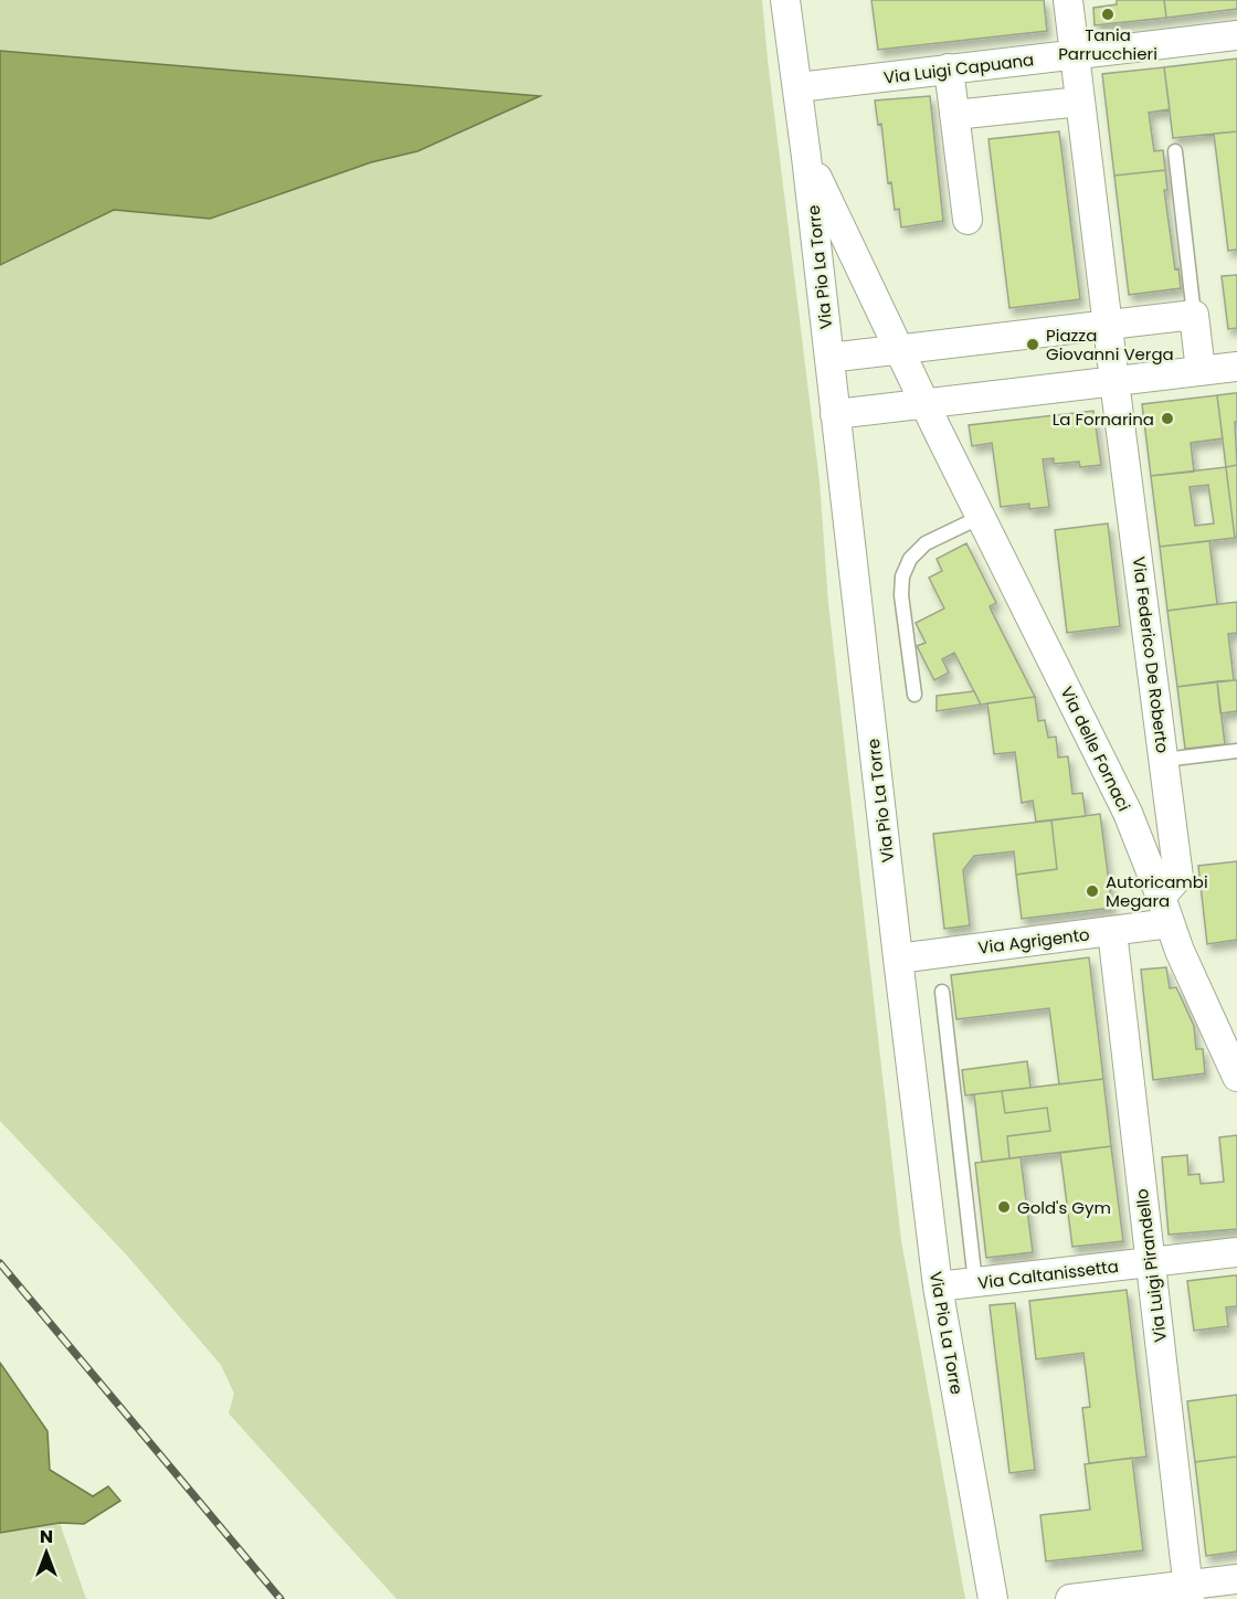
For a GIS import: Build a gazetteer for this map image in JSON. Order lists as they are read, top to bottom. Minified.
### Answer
{"streets":{"street":["Via Luigi Capuana","Via Pio La Torre","Via Federico De Roberto","Via delle Fornaci","Via Agrigento","Via Luigi Pirandello","Via Caltanissetta"]},"crossings":[["Via Luigi Capuana","Via Pio La Torre"],["Via Pio La Torre","Via delle Fornaci"],["Via Pio La Torre","Via Agrigento"],["Via Pio La Torre","Via Caltanissetta"],["Via Federico De Roberto","Via delle Fornaci"],["Via delle Fornaci","Via Agrigento"],["Via Agrigento","Via Luigi Pirandello"],["Via Luigi Pirandello","Via Caltanissetta"]],"places":["Tania Parrucchieri","Piazza Giovanni Verga","La Fornarina","Autoricambi Megara","Gold's Gym"],"north":"top"}
